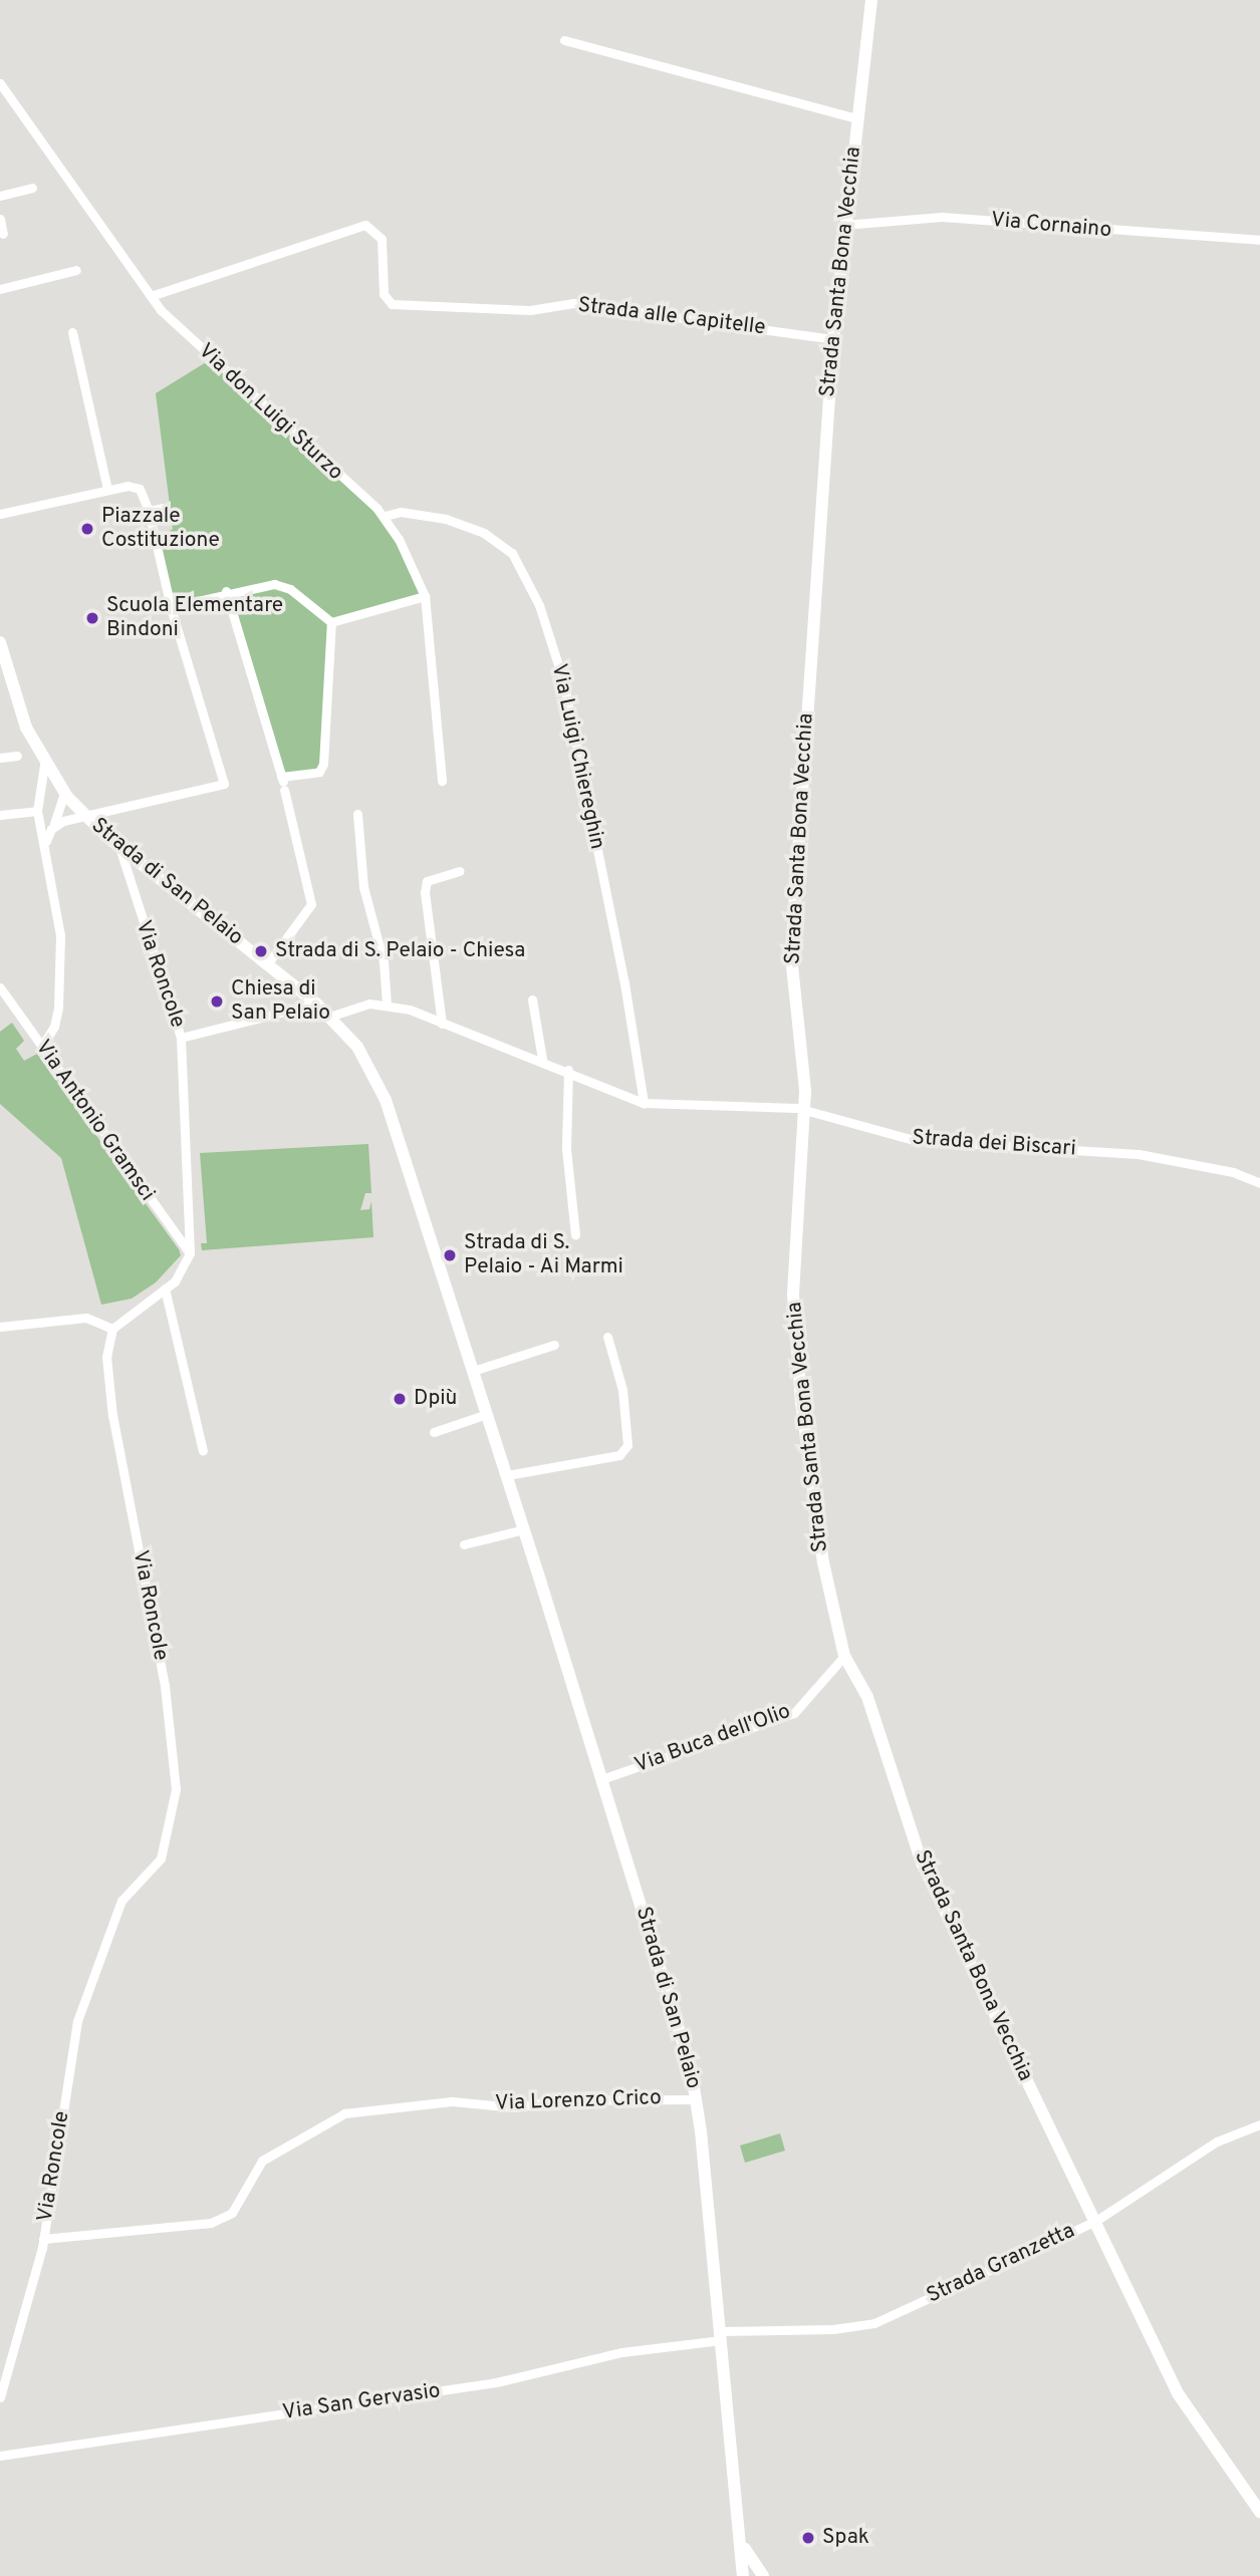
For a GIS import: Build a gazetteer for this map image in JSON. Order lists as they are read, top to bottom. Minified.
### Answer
{"streets":{"street":["Via Cornaino","Strada Santa Bona Vecchia","Strada alle Capitelle","Via don Luigi Sturzo","Via Luigi Chiereghin","Strada di San Pelaio","Via Roncole","Via Antonio Gramsci","Strada dei Biscari","Via Buca dell'Olio","Via Lorenzo Crico","Strada Granzetta","Via San Gervasio"]},"crossings":[["Via Cornaino","Strada Santa Bona Vecchia"],["Strada Santa Bona Vecchia","Strada alle Capitelle"],["Strada Santa Bona Vecchia","Strada dei Biscari"],["Strada Santa Bona Vecchia","Via Buca dell'Olio"],["Strada Santa Bona Vecchia","Strada Granzetta"],["Strada alle Capitelle","Via don Luigi Sturzo"],["Via don Luigi Sturzo","Via Luigi Chiereghin"],["Via Luigi Chiereghin","Strada dei Biscari"],["Strada di San Pelaio","Via Roncole"],["Strada di San Pelaio","Via Buca dell'Olio"],["Strada di San Pelaio","Via Lorenzo Crico"],["Strada di San Pelaio","Strada Granzetta"],["Strada di San Pelaio","Via San Gervasio"],["Via Roncole","Via Antonio Gramsci"],["Via Roncole","Via Lorenzo Crico"],["Strada Granzetta","Via San Gervasio"]],"places":["Piazzale Costituzione","Scuola Elementare Bindoni","Strada di S. Pelaio - Chiesa","Chiesa di San Pelaio","Strada di S. Pelaio - Ai Marmi","Dpiù","Spak"]}
